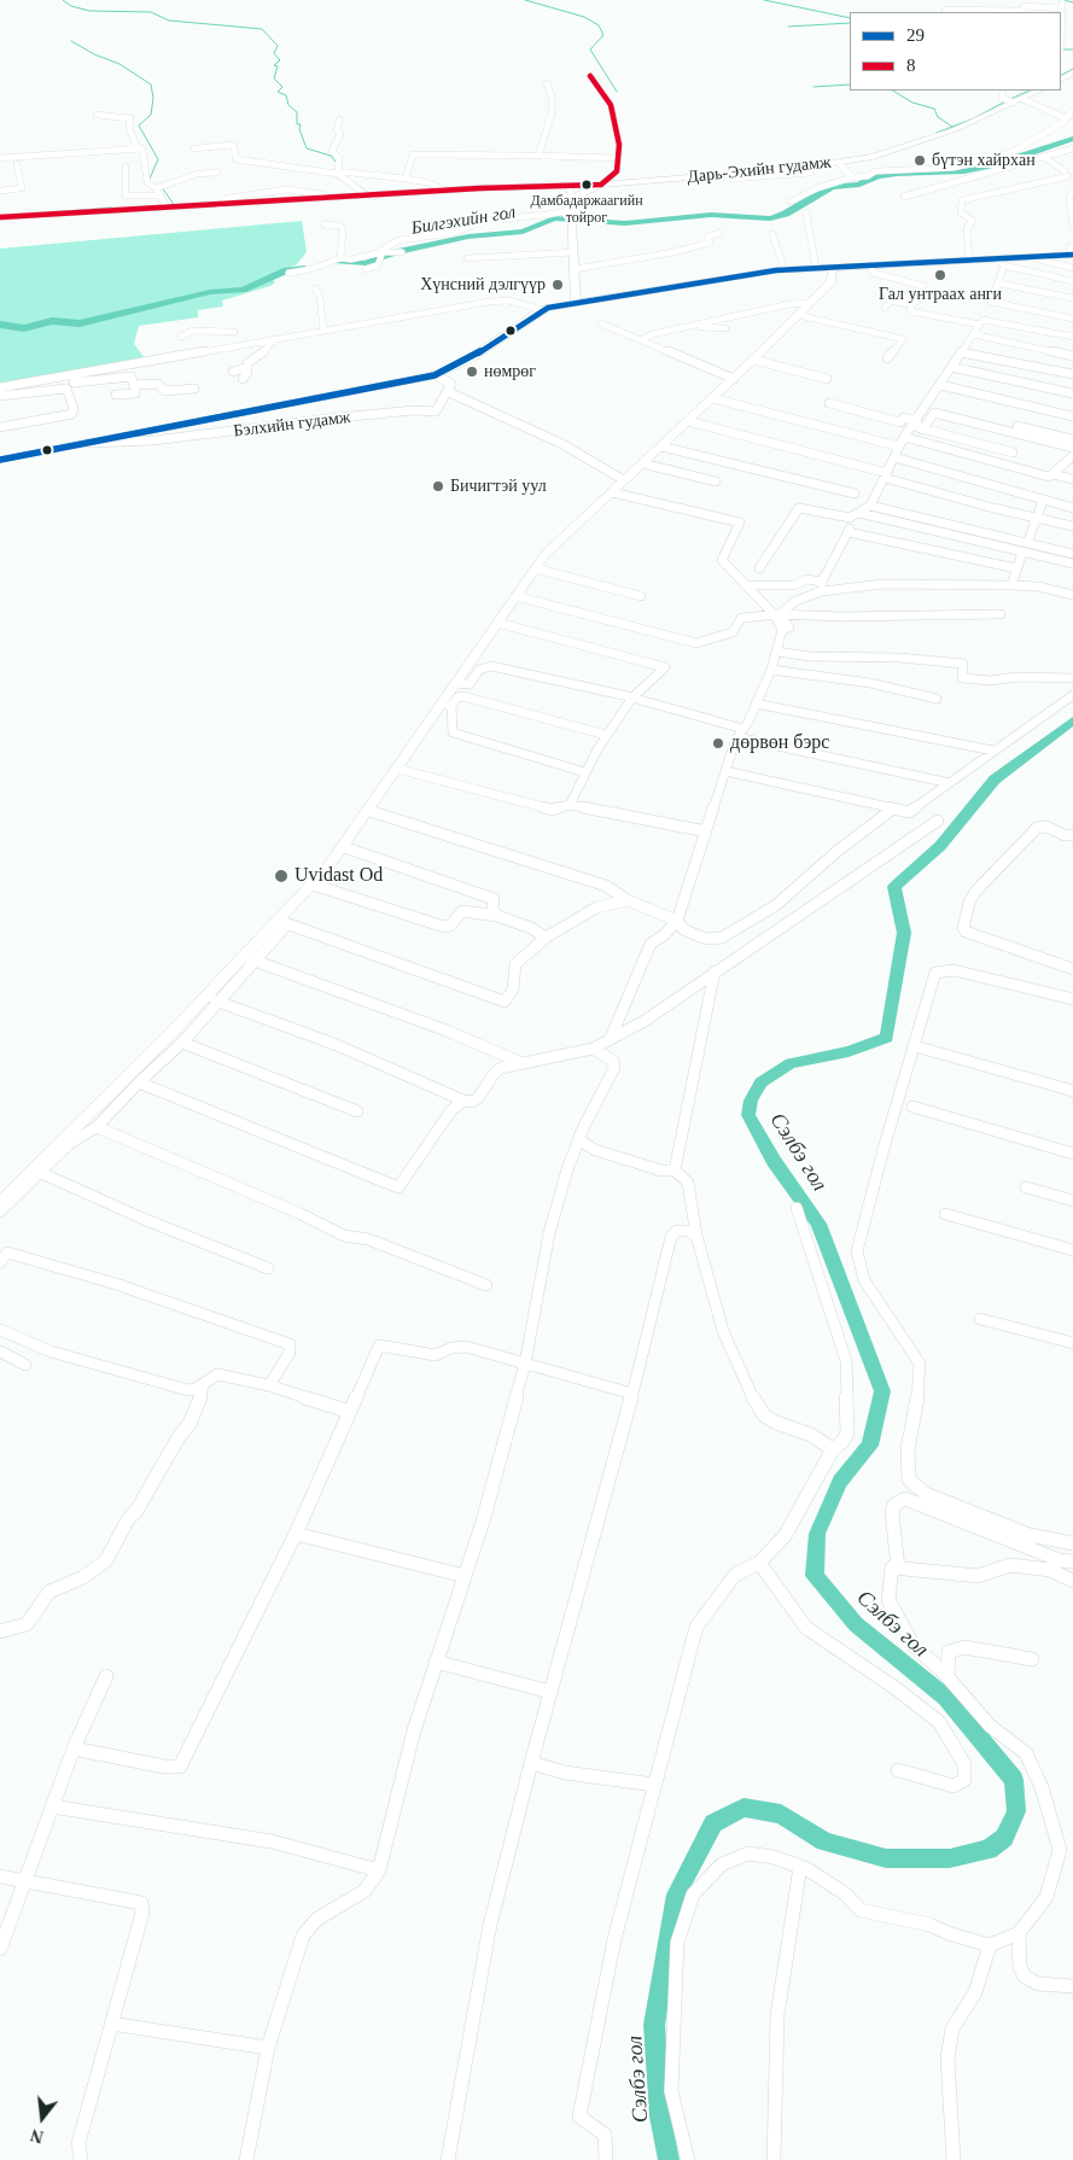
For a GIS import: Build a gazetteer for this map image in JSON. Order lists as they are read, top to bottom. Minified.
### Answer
{"streets":{"main road":["Дарь-Эхийн гудамж"],"street":["Бэлхийн гудамж"]},"water":["Билгэхийн гол","Сэлбэ гол"],"places":["бүтэн хайрхан","Дамбадаржаагийн тойрог","Гал унтраах анги","Хүнсний дэлгүүр","нөмрөг","Бичигтэй уул","дөрвөн бэрс","Uvidast Od"],"lines":["transit line 8","transit line 29"],"legend":["29","8"],"north":"bottom"}
